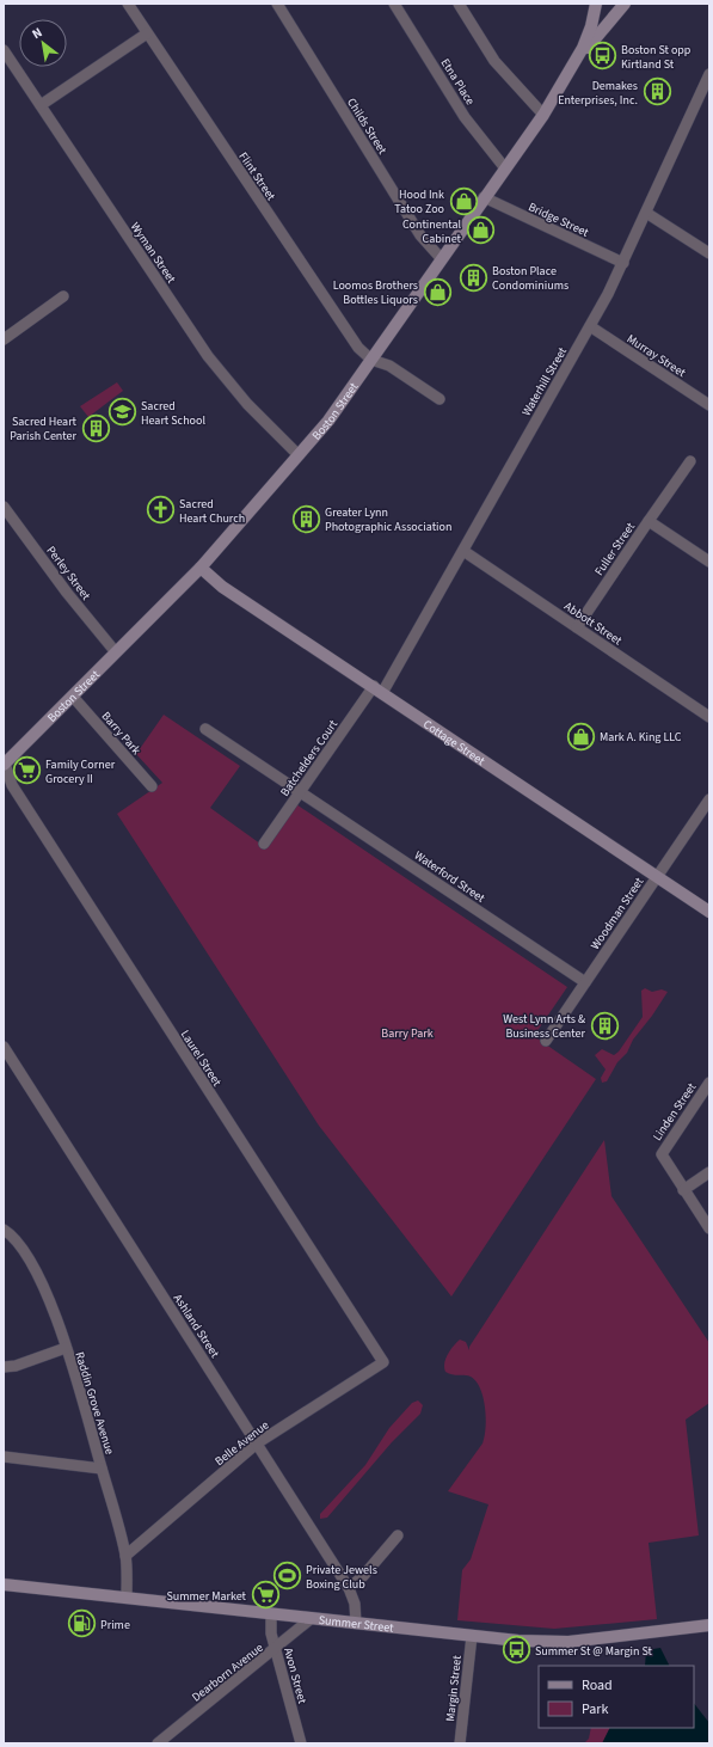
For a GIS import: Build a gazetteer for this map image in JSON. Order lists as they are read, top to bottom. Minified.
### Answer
{"streets":{"main road":["Boston Street","Cottage Street","Summer Street"],"street":["Etna Place","Childs Street","Flint Street","Bridge Street","Wyman Street","Murray Street","Waterhill Street","Fuller Street","Perley Street","Abbott Street","Barry Park","Batchelders Court","Waterford Street","Woodman Street","Laurel Street","Linden Street","Ashland Street","Raddin Grove Avenue","Belle Avenue","Dearborn Avenue","Avon Street","Margin Street"]},"crossings":[["Etna Place","Boston Street"],["Childs Street","Boston Street"],["Flint Street","Boston Street"],["Bridge Street","Waterhill Street"],["Bridge Street","Boston Street"],["Wyman Street","Boston Street"],["Murray Street","Waterhill Street"],["Waterhill Street","Abbott Street"],["Waterhill Street","Cottage Street"],["Waterhill Street","Batchelders Court"],["Boston Street","Perley Street"],["Boston Street","Barry Park"],["Boston Street","Cottage Street"],["Boston Street","Laurel Street"],["Fuller Street","Abbott Street"],["Cottage Street","Batchelders Court"],["Cottage Street","Woodman Street"],["Batchelders Court","Waterford Street"],["Waterford Street","Woodman Street"],["Laurel Street","Belle Avenue"],["Ashland Street","Belle Avenue"],["Ashland Street","Summer Street"],["Raddin Grove Avenue","Belle Avenue"],["Raddin Grove Avenue","Summer Street"],["Summer Street","Dearborn Avenue"],["Summer Street","Avon Street"],["Summer Street","Margin Street"],["Dearborn Avenue","Avon Street"]],"parks":["Barry Park"],"places":{"bus stop":["Boston St opp Kirtland St","Summer St @ Margin St"],"building":["Demakes Enterprises, Inc.","Boston Place Condominiums","Sacred Heart Parish Center","Greater Lynn Photographic Association","West Lynn Arts & Business Center"],"shop":["Hood Ink Tatoo Zoo","Continental Cabinet","Loomos Brothers Bottles Liquors","Mark A. King LLC"],"school or university":["Sacred Heart School"],"church":["Sacred Heart Church"],"supermarket":["Family Corner Grocery II","Summer Market"],"sports":["Private Jewels Boxing Club"],"fuel station":["Prime"]},"legend":["Road","Park"],"north":"top left"}
